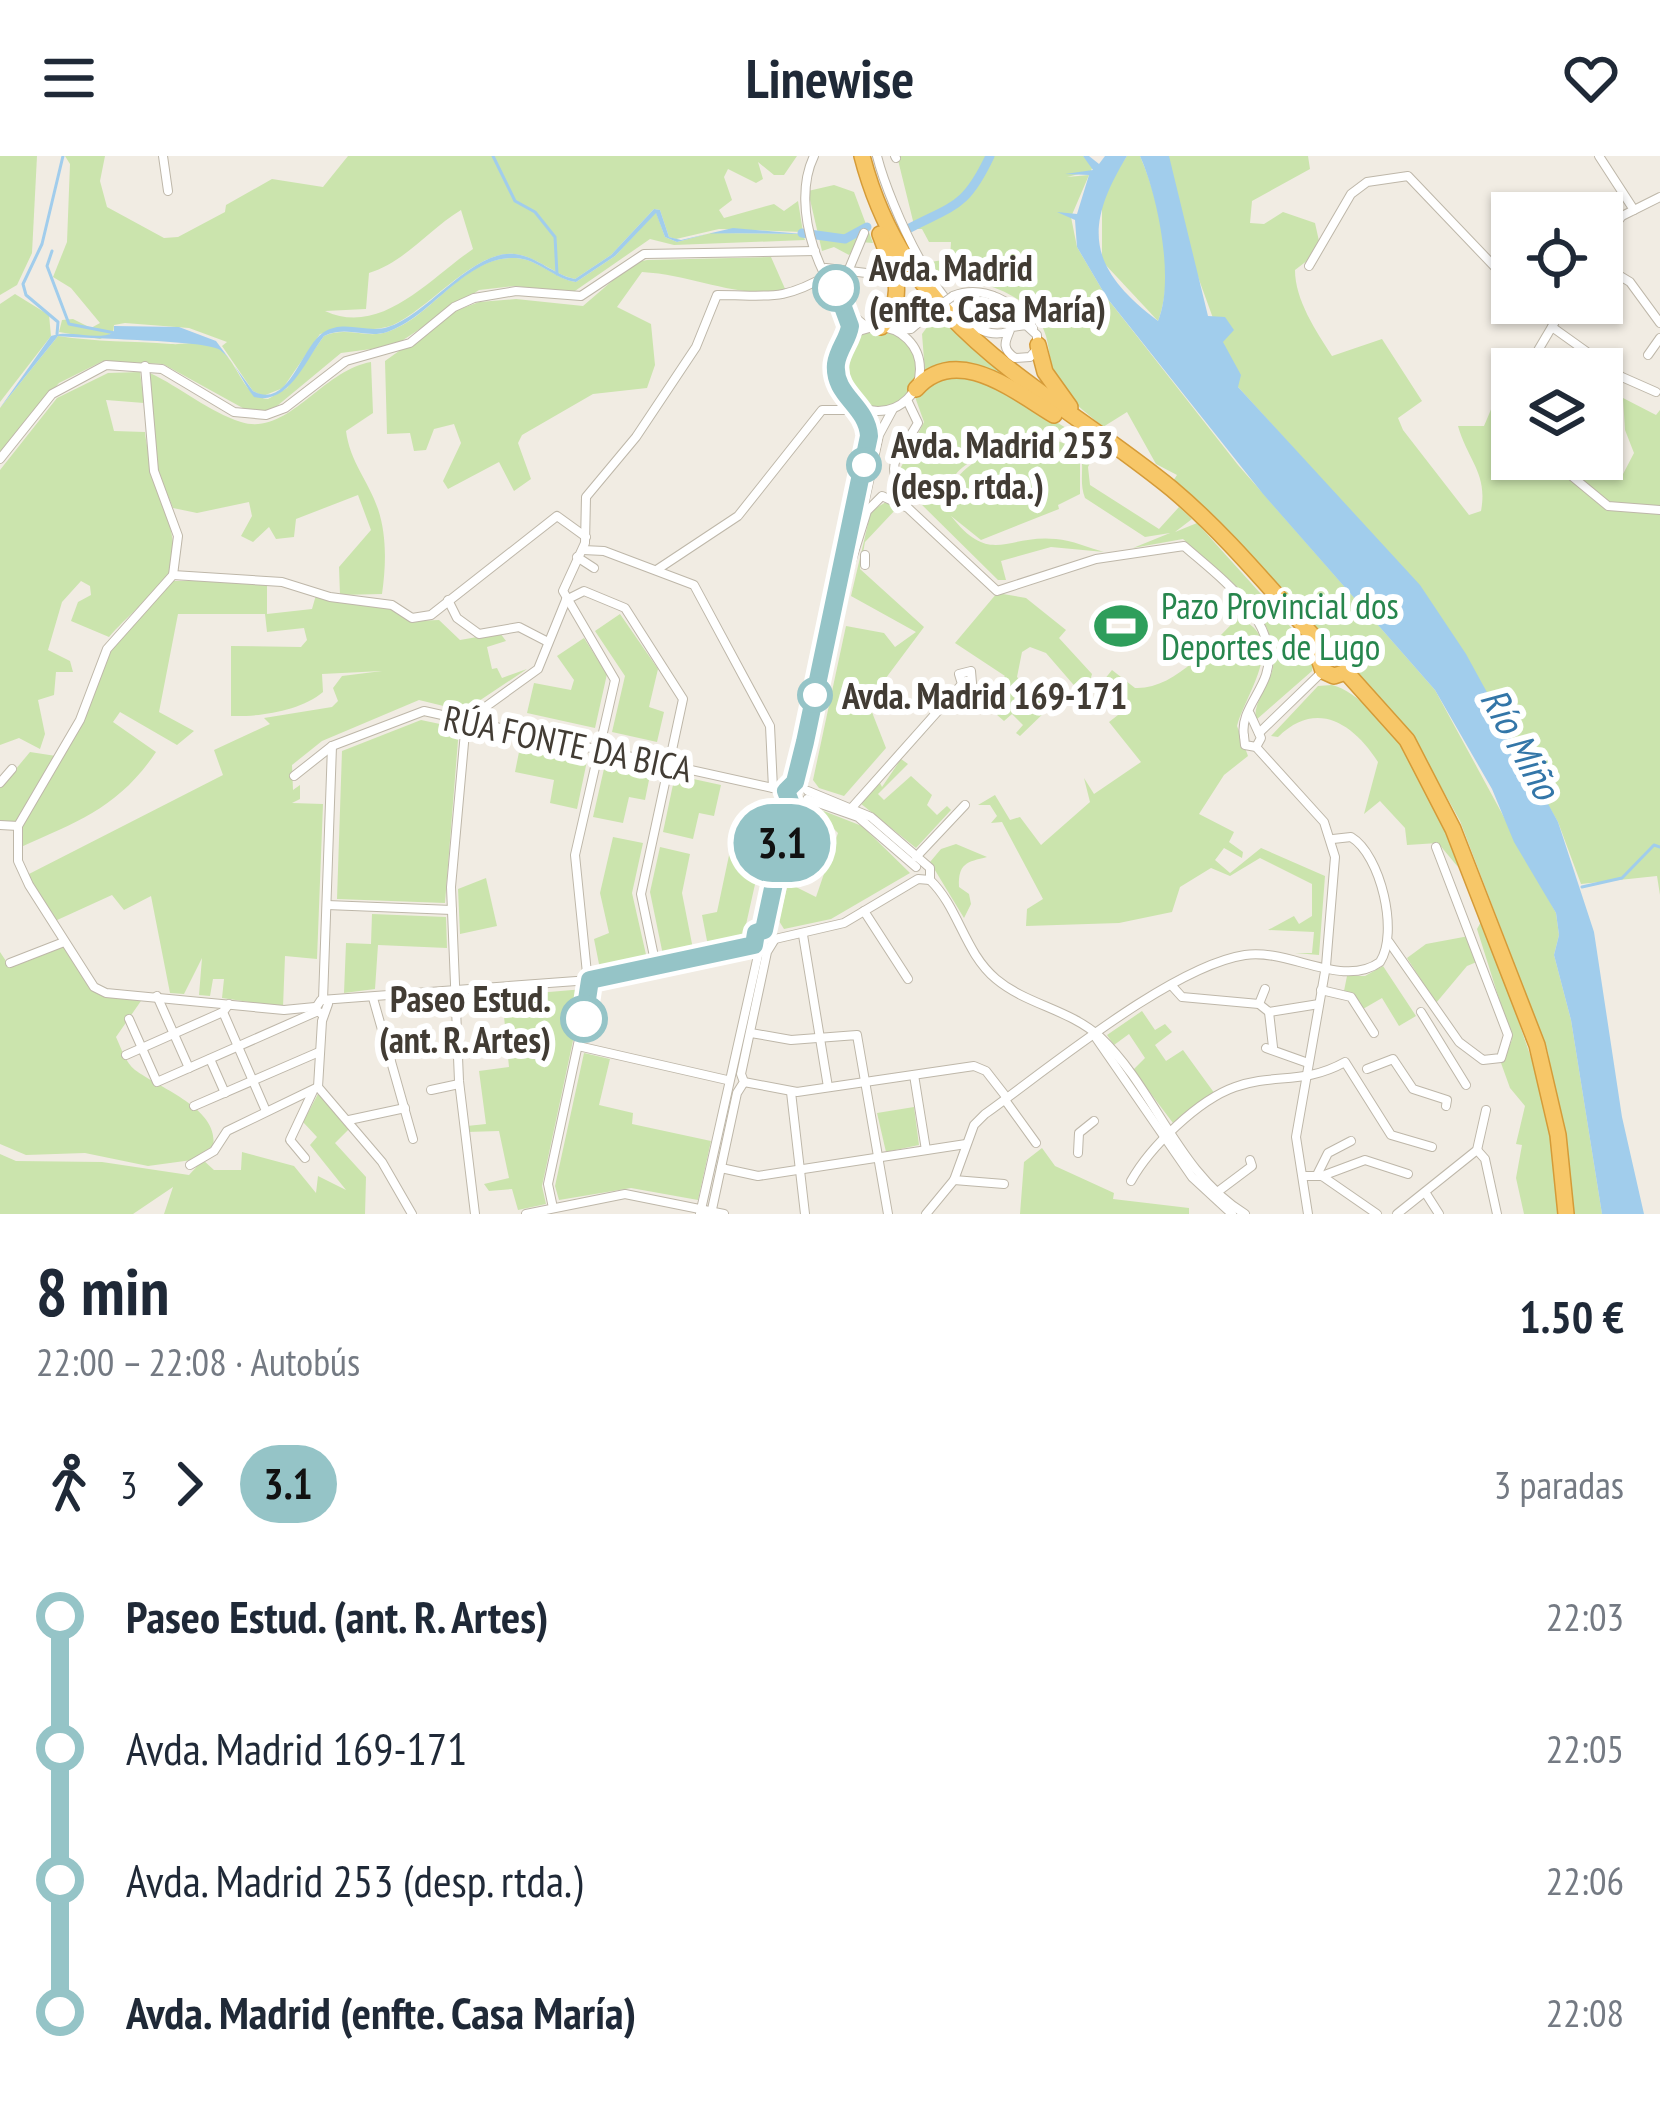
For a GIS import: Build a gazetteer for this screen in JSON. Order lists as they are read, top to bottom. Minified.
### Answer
{"streets":{"street":["RÚA FONTE DA BICA"]},"water":["Río Miño"],"places":{"other":["Avda. Madrid (enfte. Casa María)","Avda. Madrid 253 (desp. rtda.)","Avda. Madrid 169-171","Paseo Estud. (ant. R. Artes)"],"sports":["Pazo Provincial dos Deportes de Lugo"]},"lines":["bus line 3.1"],"page":{"header":"Linewise","on_map":"3.1","heading":["8 min","22:00 – 22:08 · Autobús","1.50 €"],"legs":["3","3.1","3 paradas"],"list":[{"name":"Paseo Estud. (ant. R. Artes)","value":"22:03"},{"name":"Avda. Madrid 169-171","value":"22:05"},{"name":"Avda. Madrid 253 (desp. rtda.)","value":"22:06"},{"name":"Avda. Madrid (enfte. Casa María)","value":"22:08"}]}}
